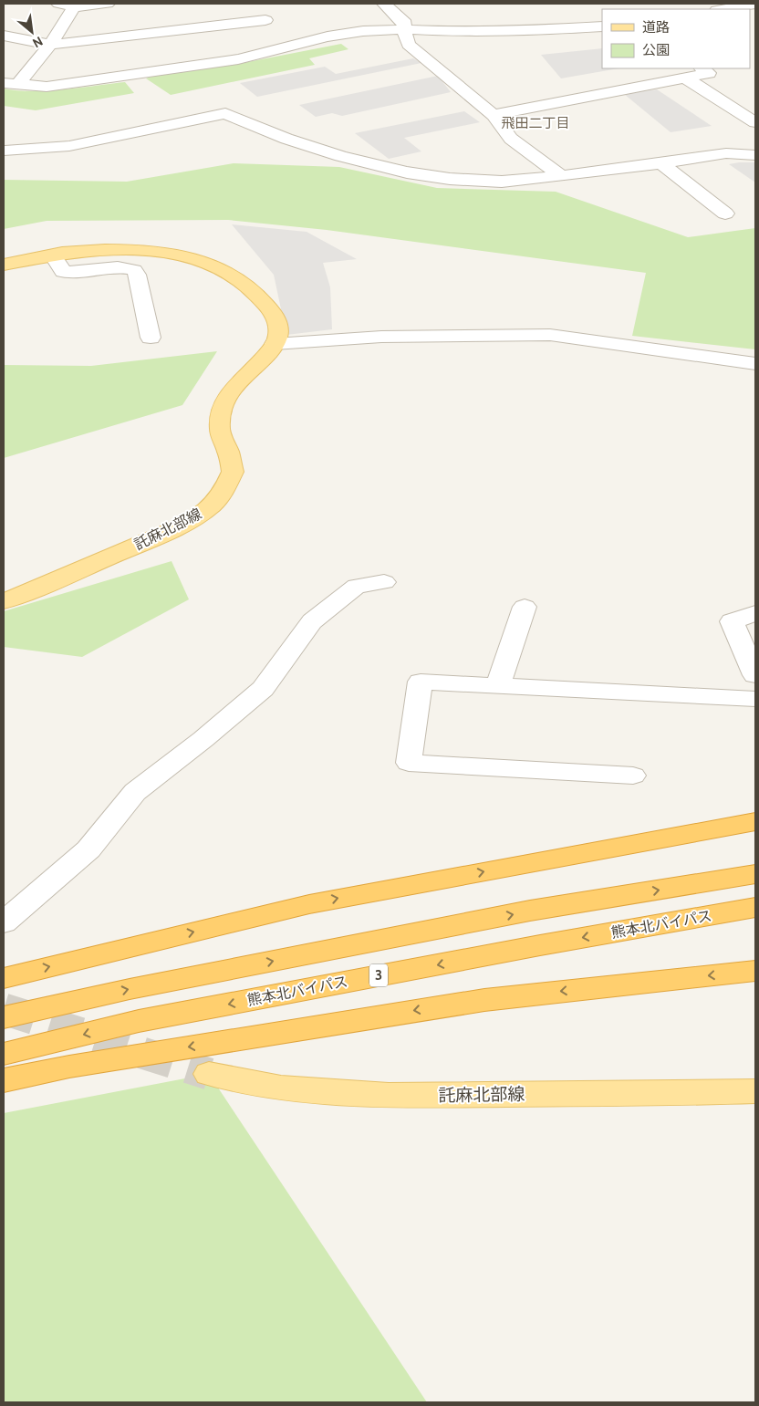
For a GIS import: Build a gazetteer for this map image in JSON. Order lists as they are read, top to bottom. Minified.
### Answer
{"streets":{"highway":["熊本北バイパス","3"],"main road":["託麻北部線"]},"districts":["飛田二丁目"],"legend":["道路","公園"],"north":"bottom right"}
